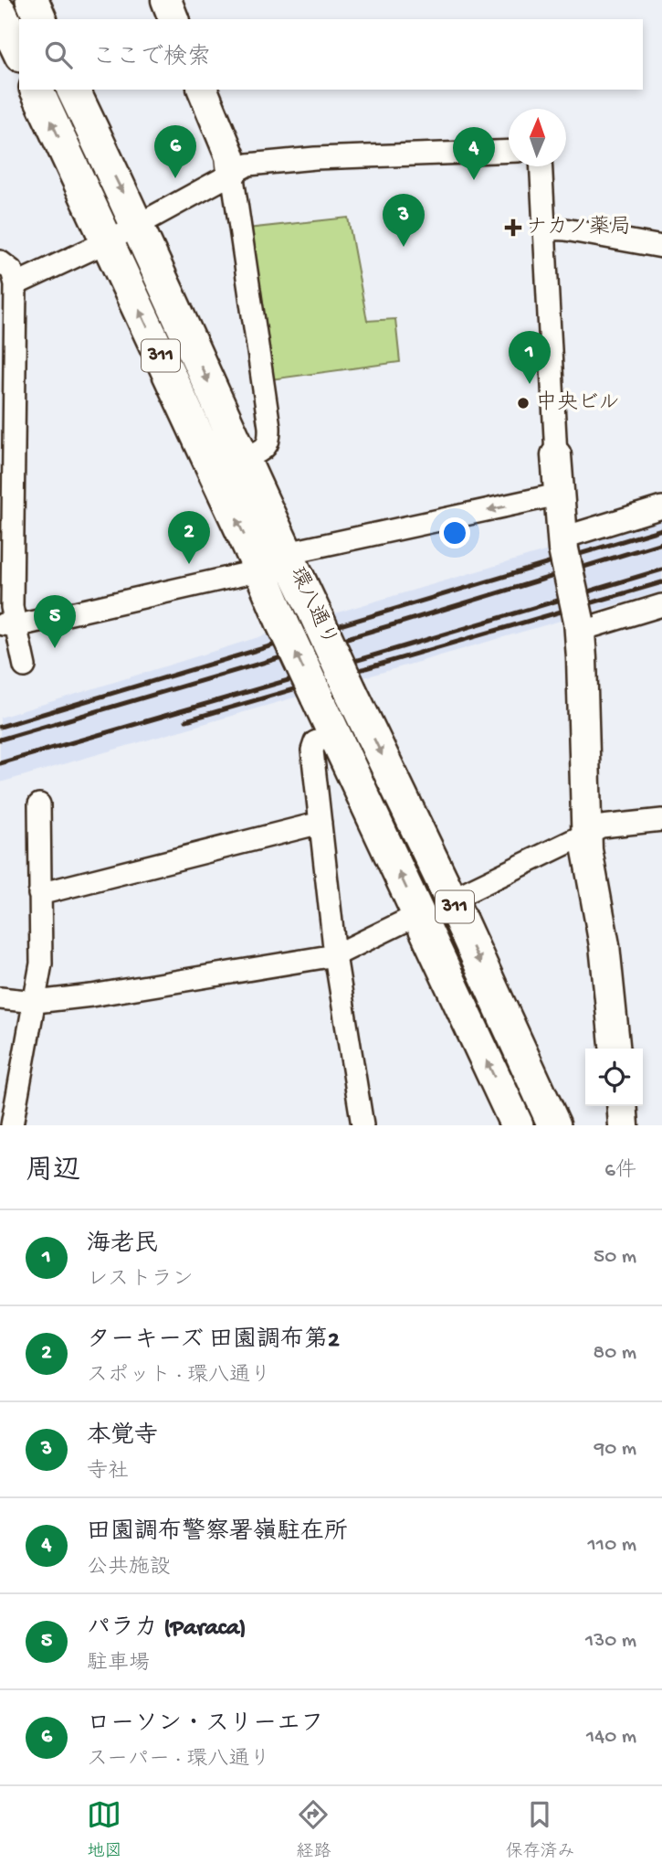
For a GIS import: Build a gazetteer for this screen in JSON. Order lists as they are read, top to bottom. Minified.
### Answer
{"streets":{"main road":["311","環八通り"]},"places":{"health":["ナカノ薬局"],"other":["中央ビル"]},"north":"top","page":{"search":"ここで検索","pins":["6","4","3","1","2","5"],"heading":["周辺","6件"],"list":[{"mark":"1","name":"海老民","note":"レストラン","value":"50 m"},{"mark":"2","name":"ターキーズ 田園調布第2","note":"スポット · 環八通り","value":"80 m"},{"mark":"3","name":"本覚寺","note":"寺社","value":"90 m"},{"mark":"4","name":"田園調布警察署嶺駐在所","note":"公共施設","value":"110 m"},{"mark":"5","name":"パラカ (Paraca)","note":"駐車場","value":"130 m"},{"mark":"6","name":"ローソン・スリーエフ","note":"スーパー · 環八通り","value":"140 m"}],"nav":["地図","経路","保存済み"]}}
